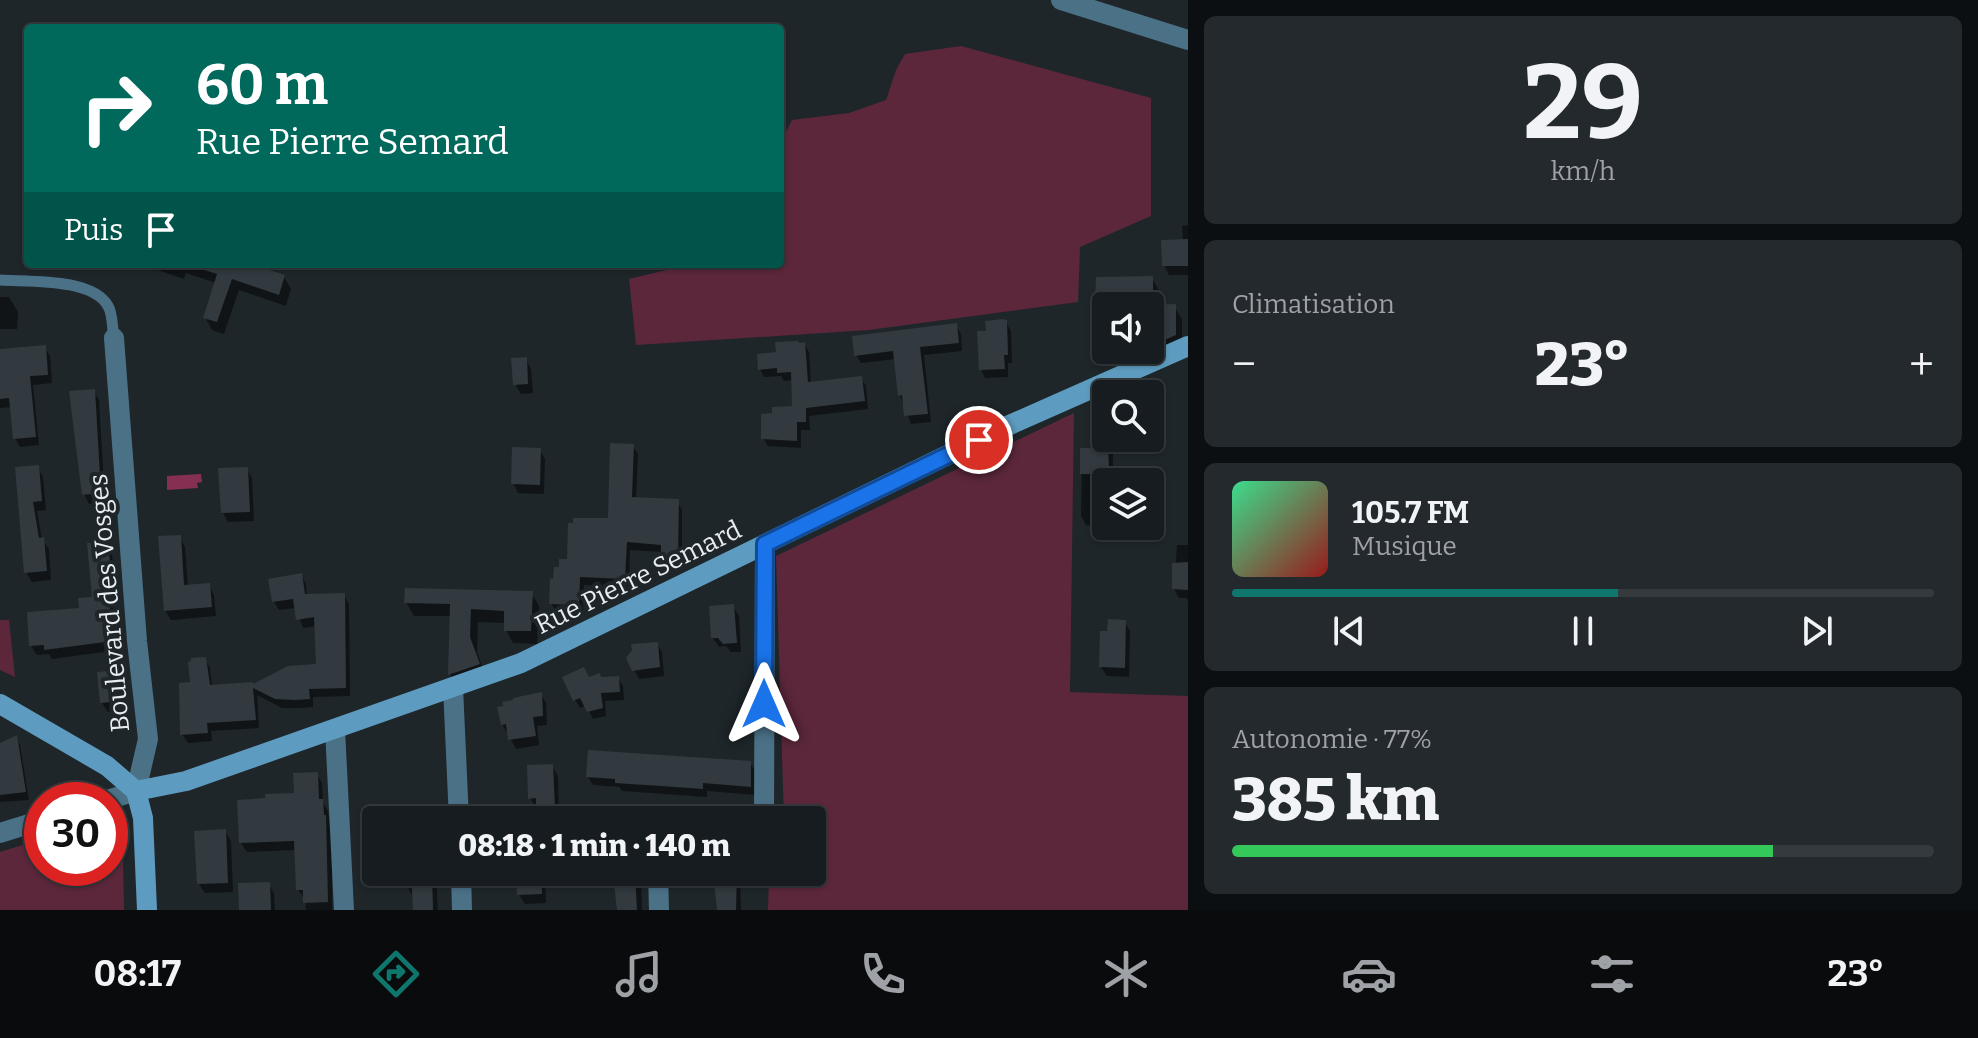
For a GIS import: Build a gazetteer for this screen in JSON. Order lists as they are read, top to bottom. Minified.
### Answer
{"streets":{"main road":["Rue Pierre Semard","Boulevard des Vosges"]},"crossings":[["Rue Pierre Semard","Boulevard des Vosges"]],"page":{"tile":[["29","km/h"],"Climatisation",["Autonomie · 77%","385 km"]],"turn":["60 m","Rue Pierre Semard"],"then":"Puis","heat":["−","23°","+"],"song":["105.7 FM","Musique"],"limit":"30","trip":"08:18 · 1 min · 140 m","tabs":["08:17","23°"]}}
